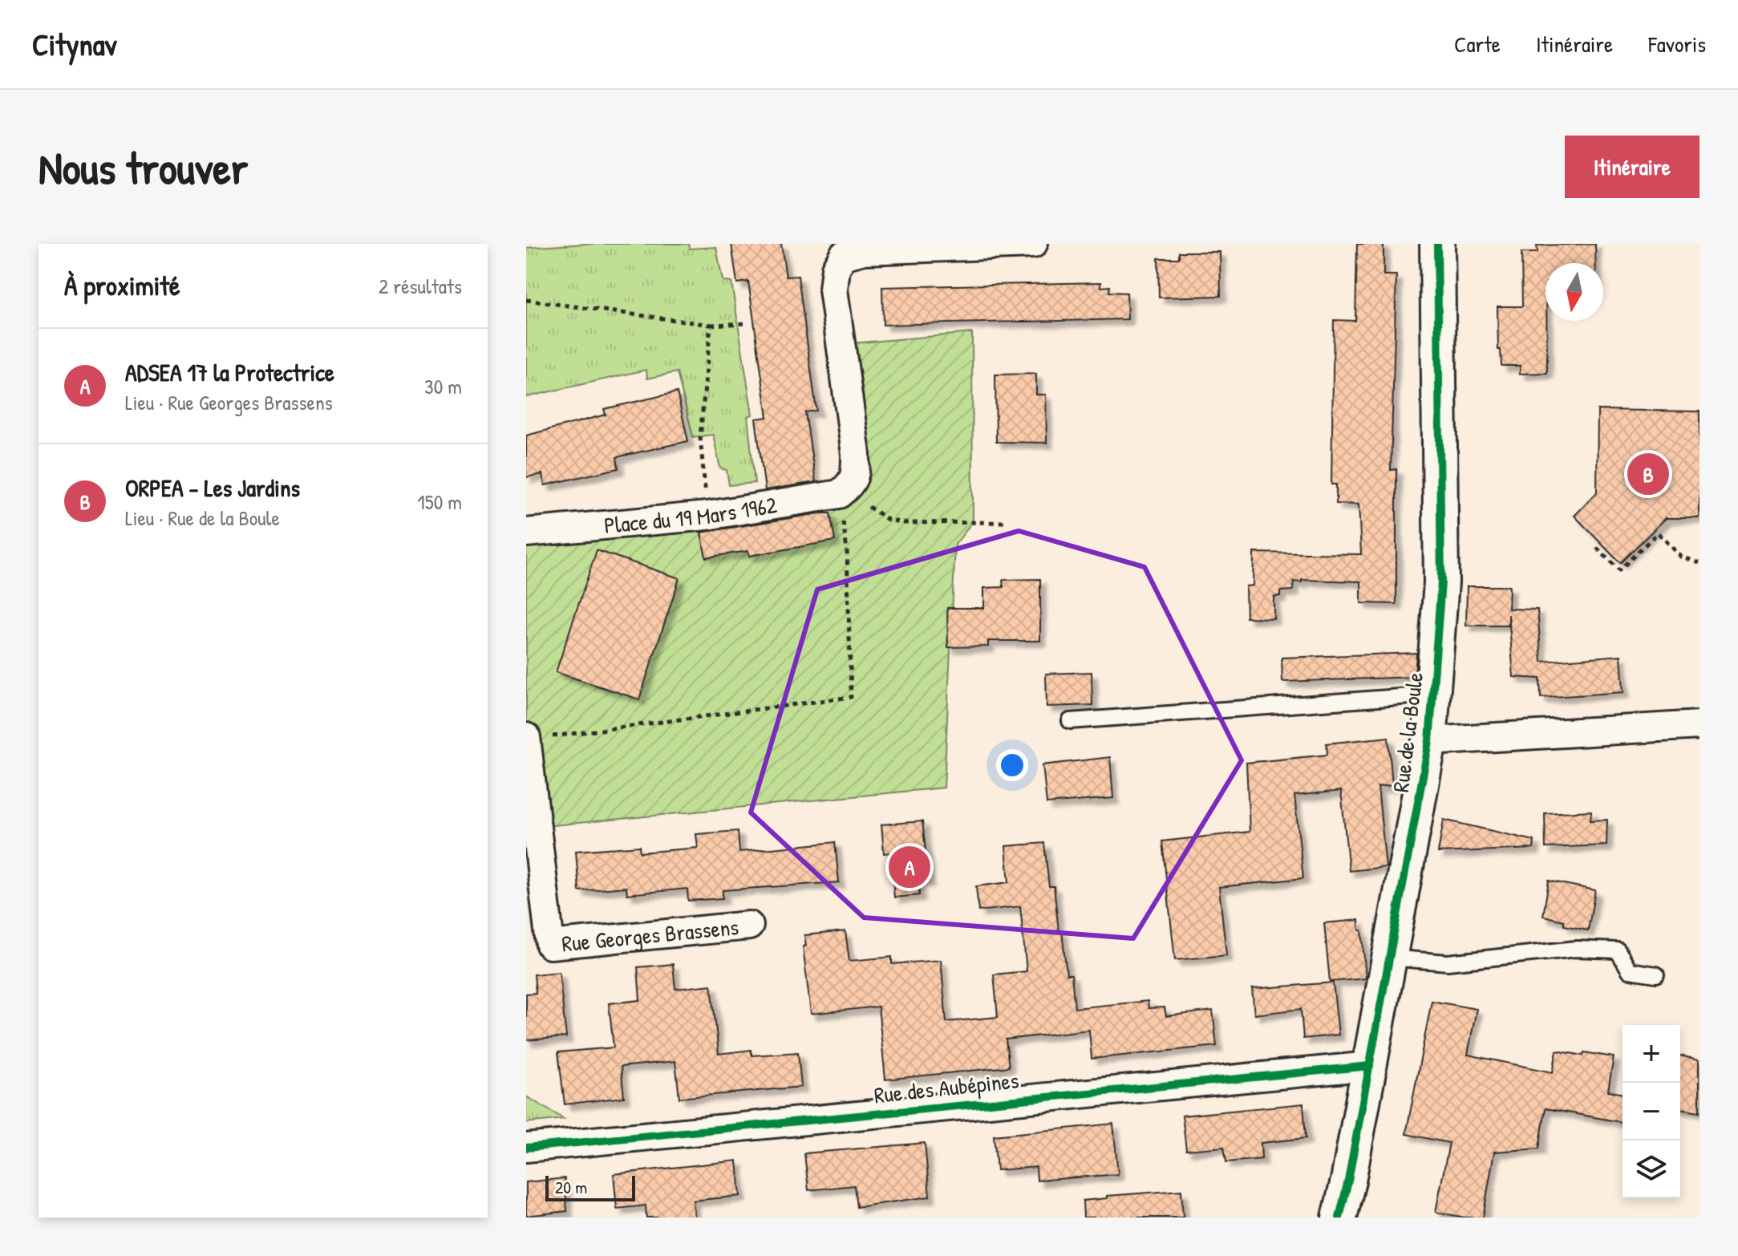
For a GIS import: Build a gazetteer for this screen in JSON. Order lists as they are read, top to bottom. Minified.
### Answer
{"streets":{"street":["Place du 19 Mars 1962","Rue de la Boule","Rue Georges Brassens","Rue des Aubépines"]},"crossings":[["Rue de la Boule","Rue des Aubépines"]],"scale_bar":"20 m","north":"bottom","page":{"header":"Citynav","nav":["Carte","Itinéraire","Favoris"],"buttons":"Itinéraire","title":"Nous trouver","heading":["À proximité","2 résultats"],"list":[{"mark":"A","name":"ADSEA 17 la Protectrice","note":"Lieu · Rue Georges Brassens","value":"30 m"},{"mark":"B","name":"ORPEA - Les Jardins","note":"Lieu · Rue de la Boule","value":"150 m"}],"pins":["B","A"],"map_buttons":["+","−"],"scale":"20 m"}}
